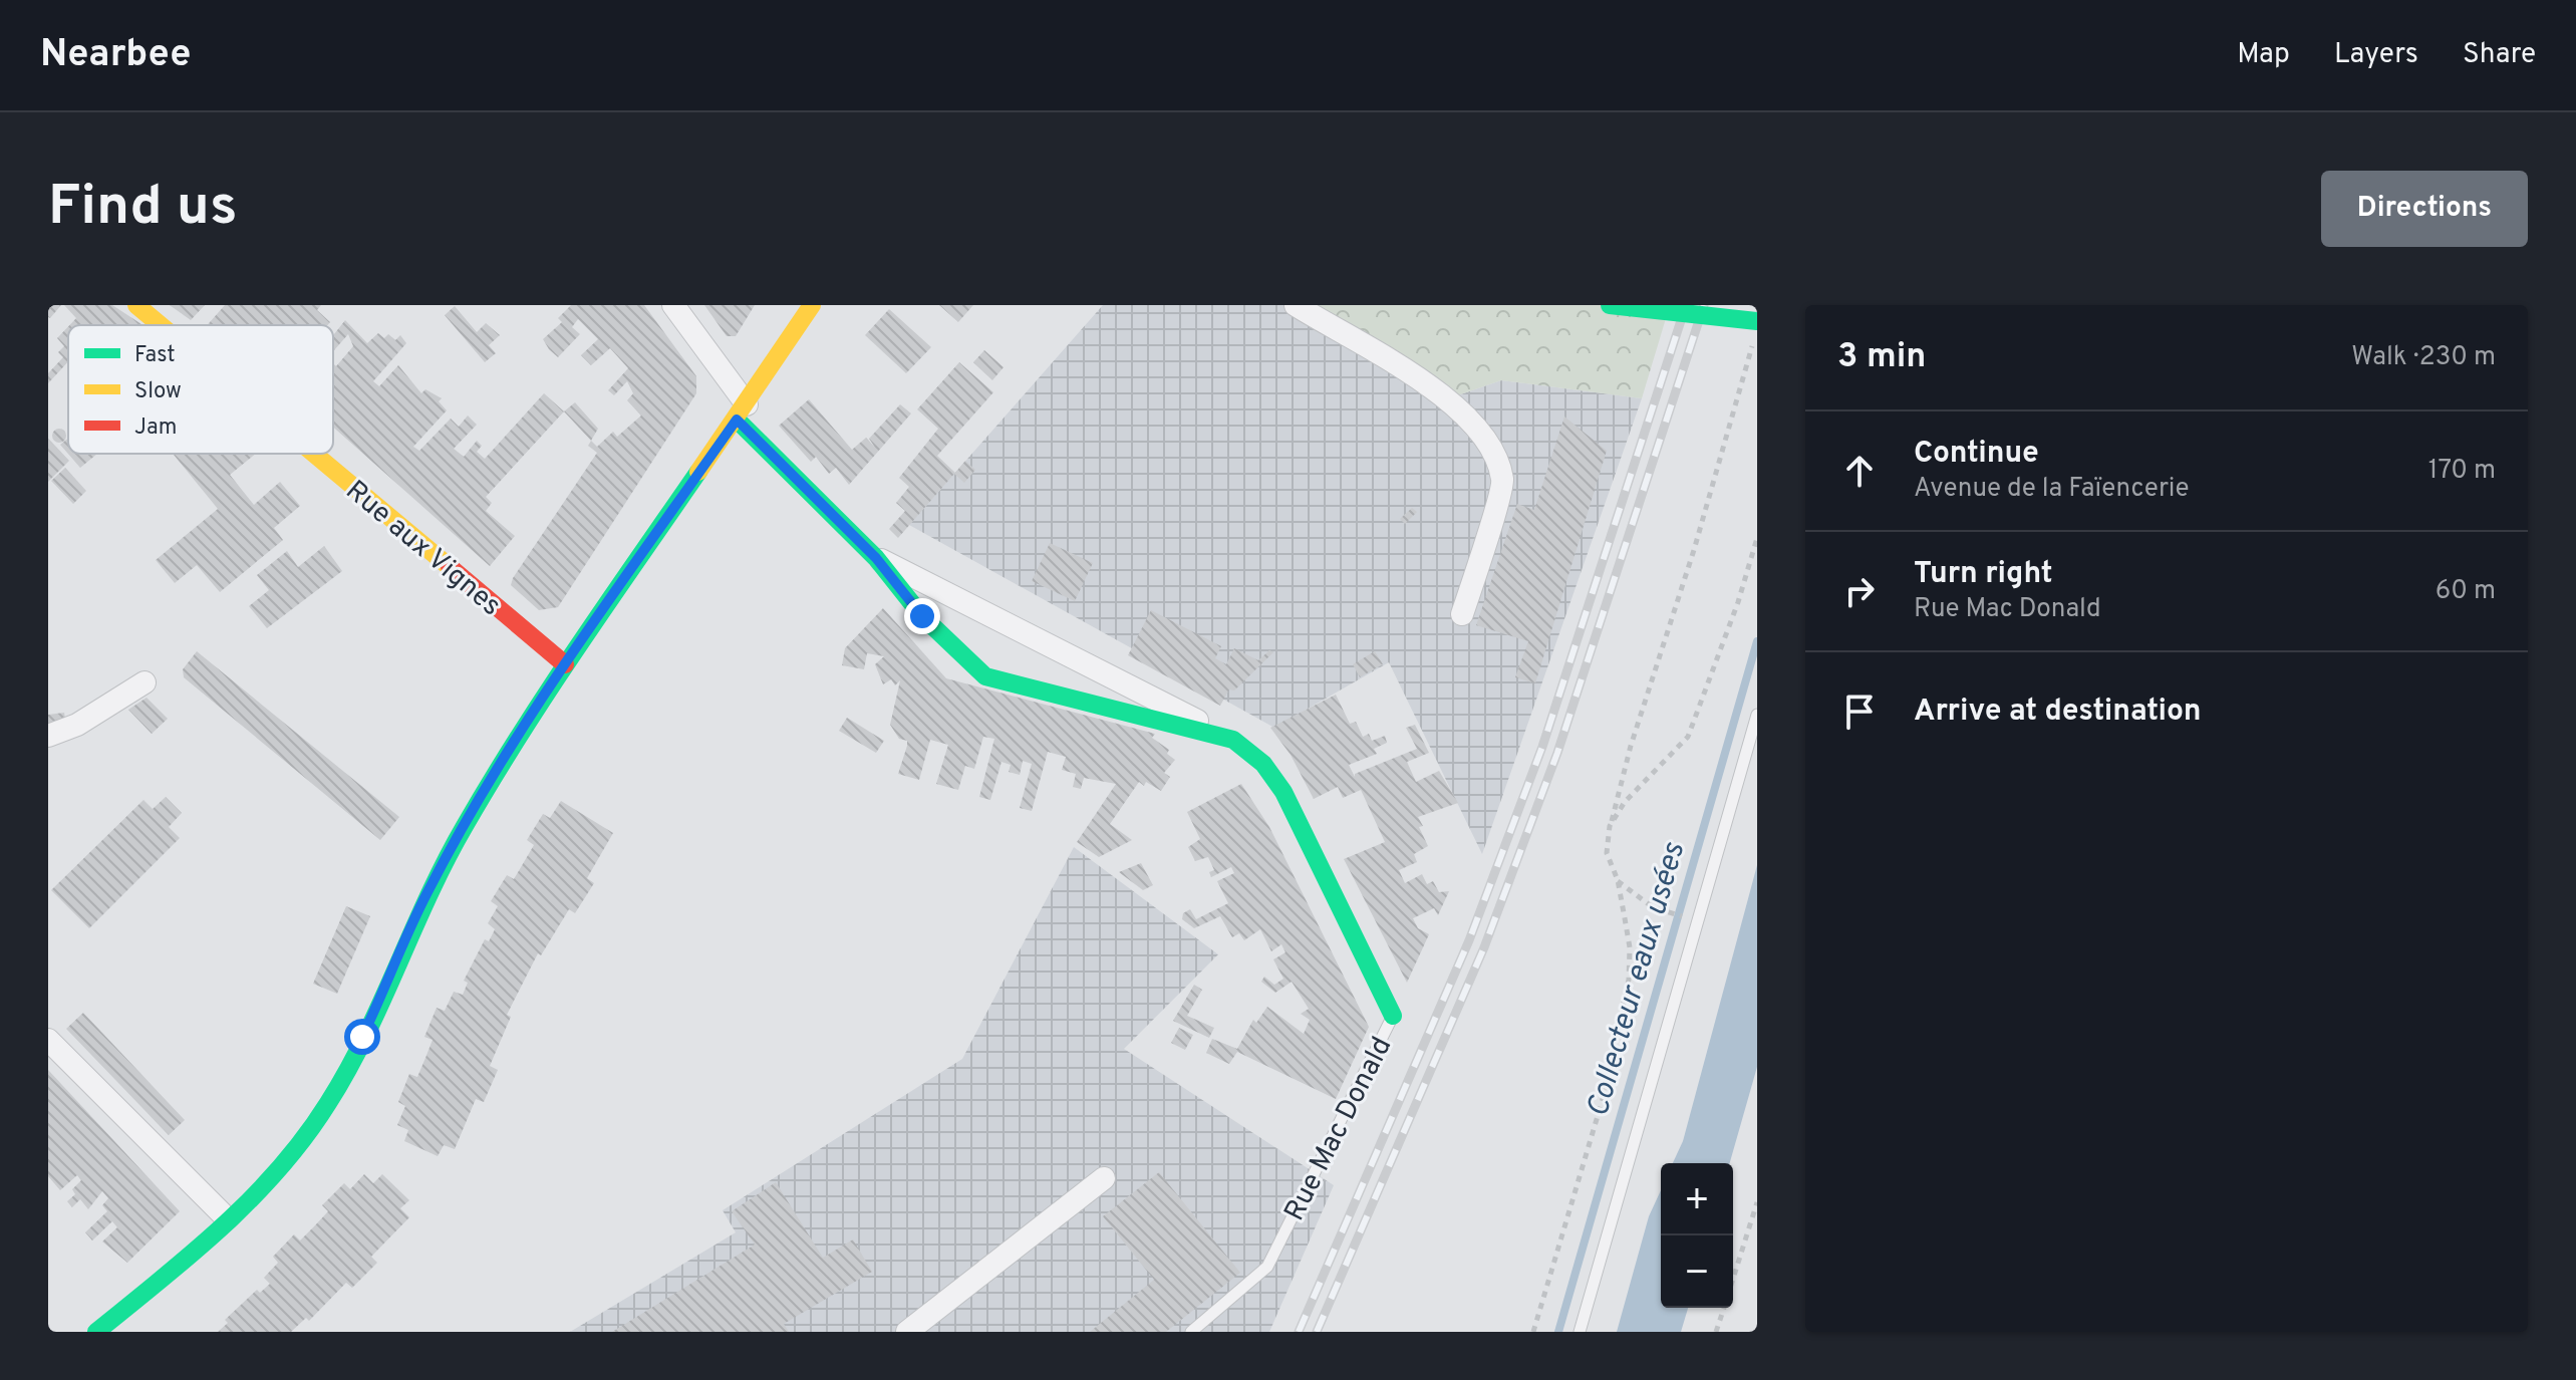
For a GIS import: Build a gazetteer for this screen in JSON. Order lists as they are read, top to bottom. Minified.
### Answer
{"streets":{"street":["Rue aux Vignes","Rue Mac Donald"]},"water":["Collecteur eaux usées"],"legend":["Fast","Slow","Jam"],"page":{"header":"Nearbee","nav":["Map","Layers","Share"],"buttons":"Directions","title":"Find us","heading":["3 min","Walk · 230 m"],"list":[["Continue","Avenue de la Faïencerie","170 m"],["Turn right","Rue Mac Donald","60 m"],"Arrive at destination"],"map_buttons":["+","−"]}}
